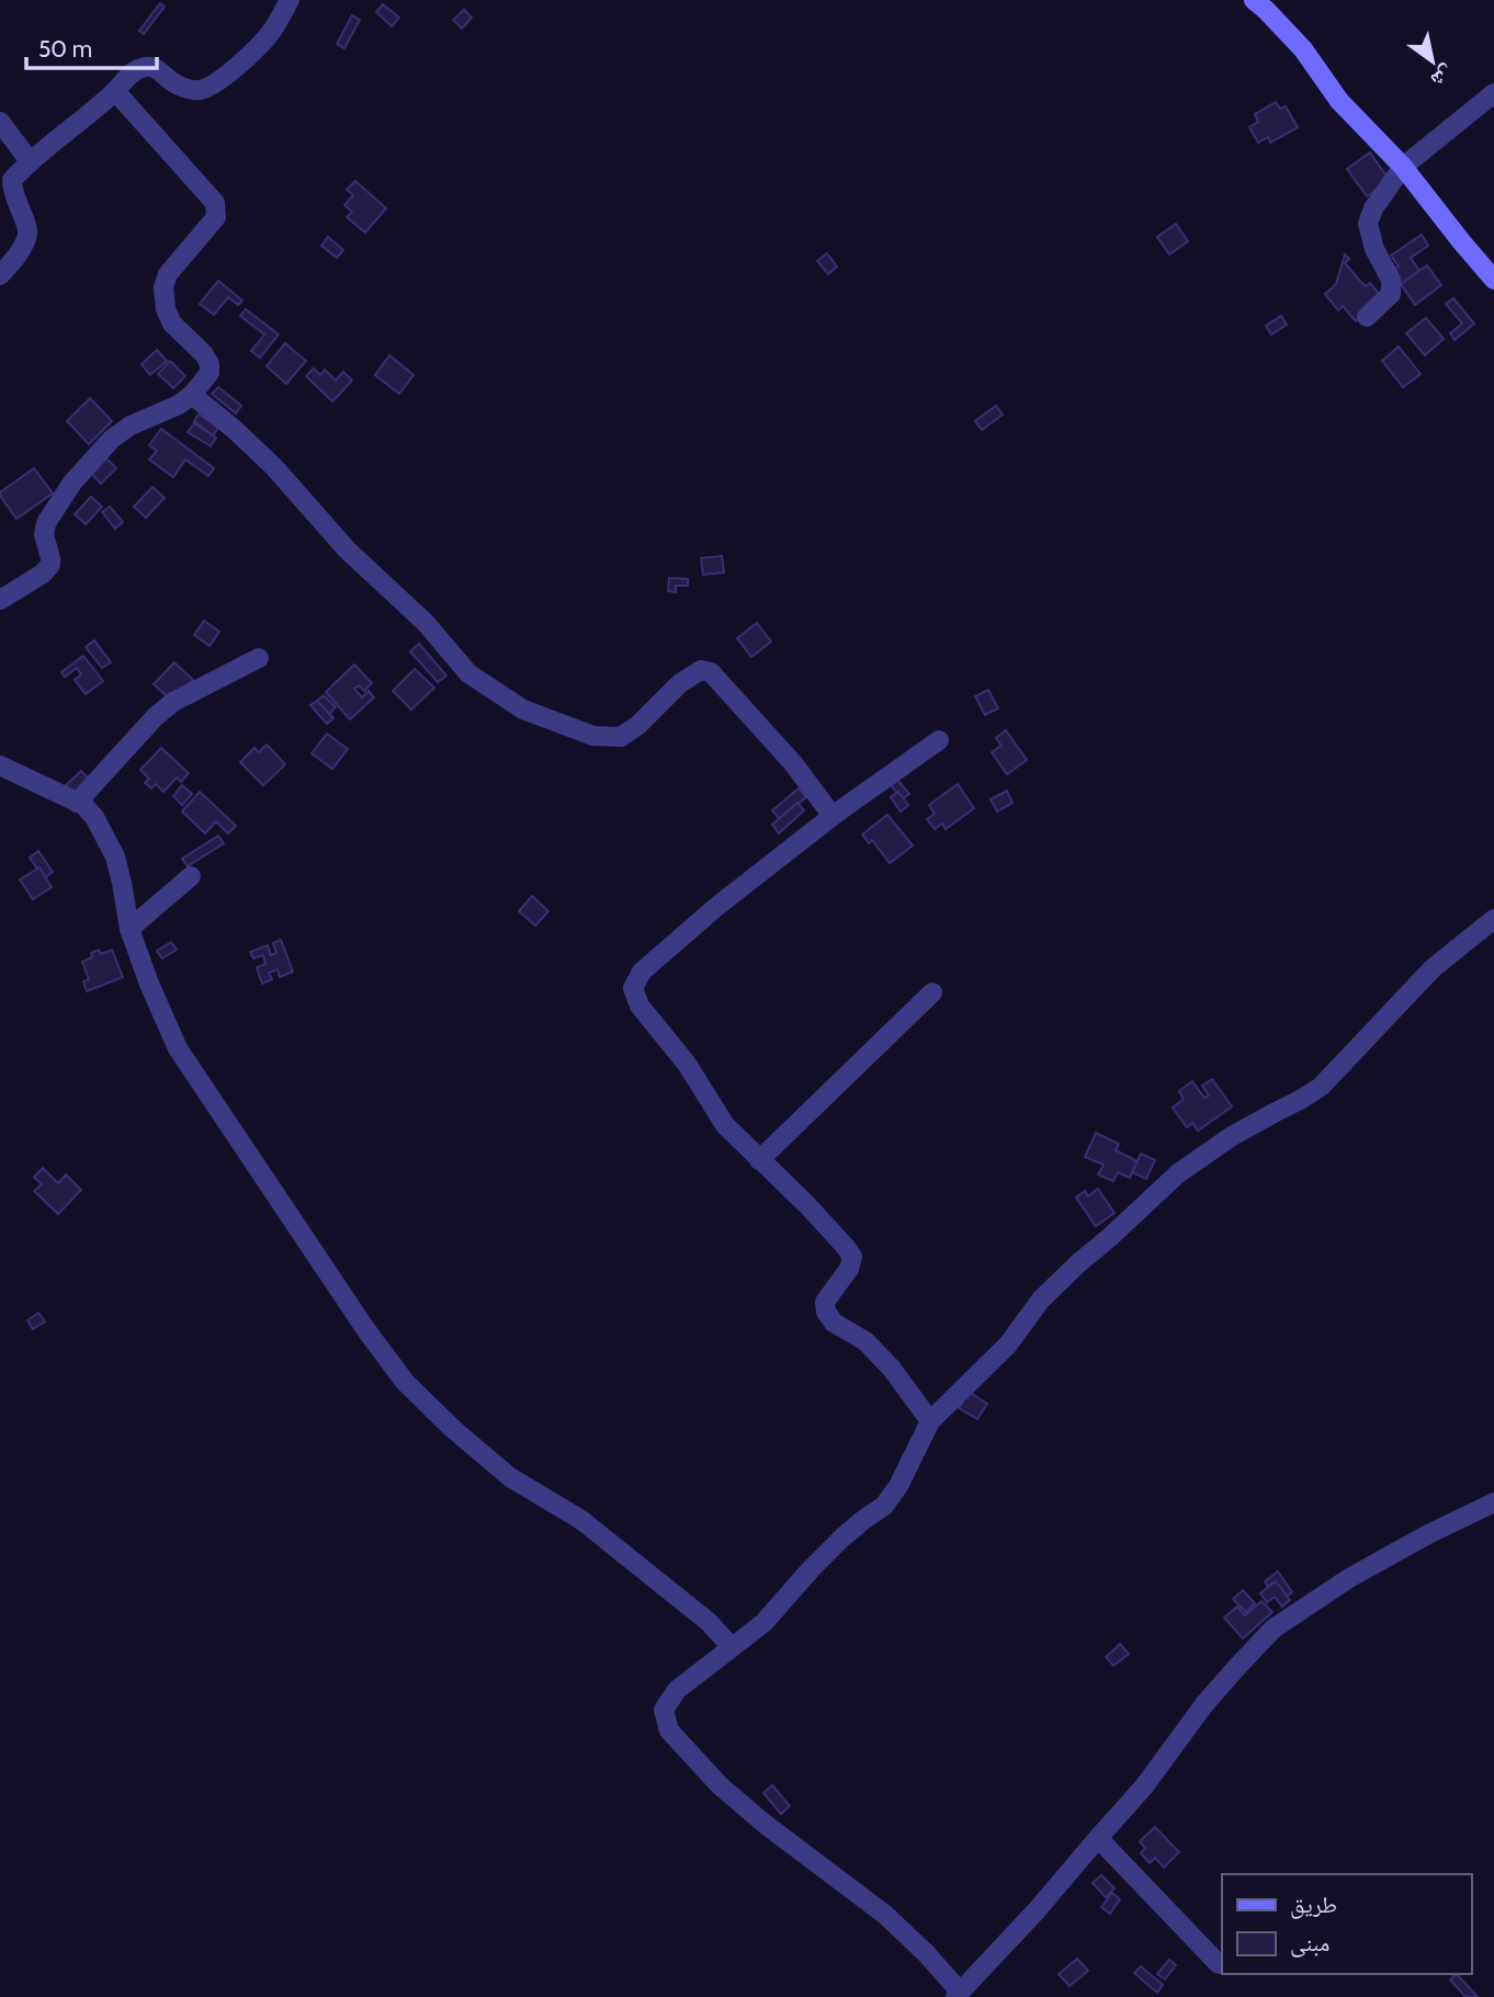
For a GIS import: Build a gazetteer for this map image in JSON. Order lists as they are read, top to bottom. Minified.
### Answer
{"legend":["طريق","مبنى"],"scale_bar":"50 m","north":"bottom right"}
